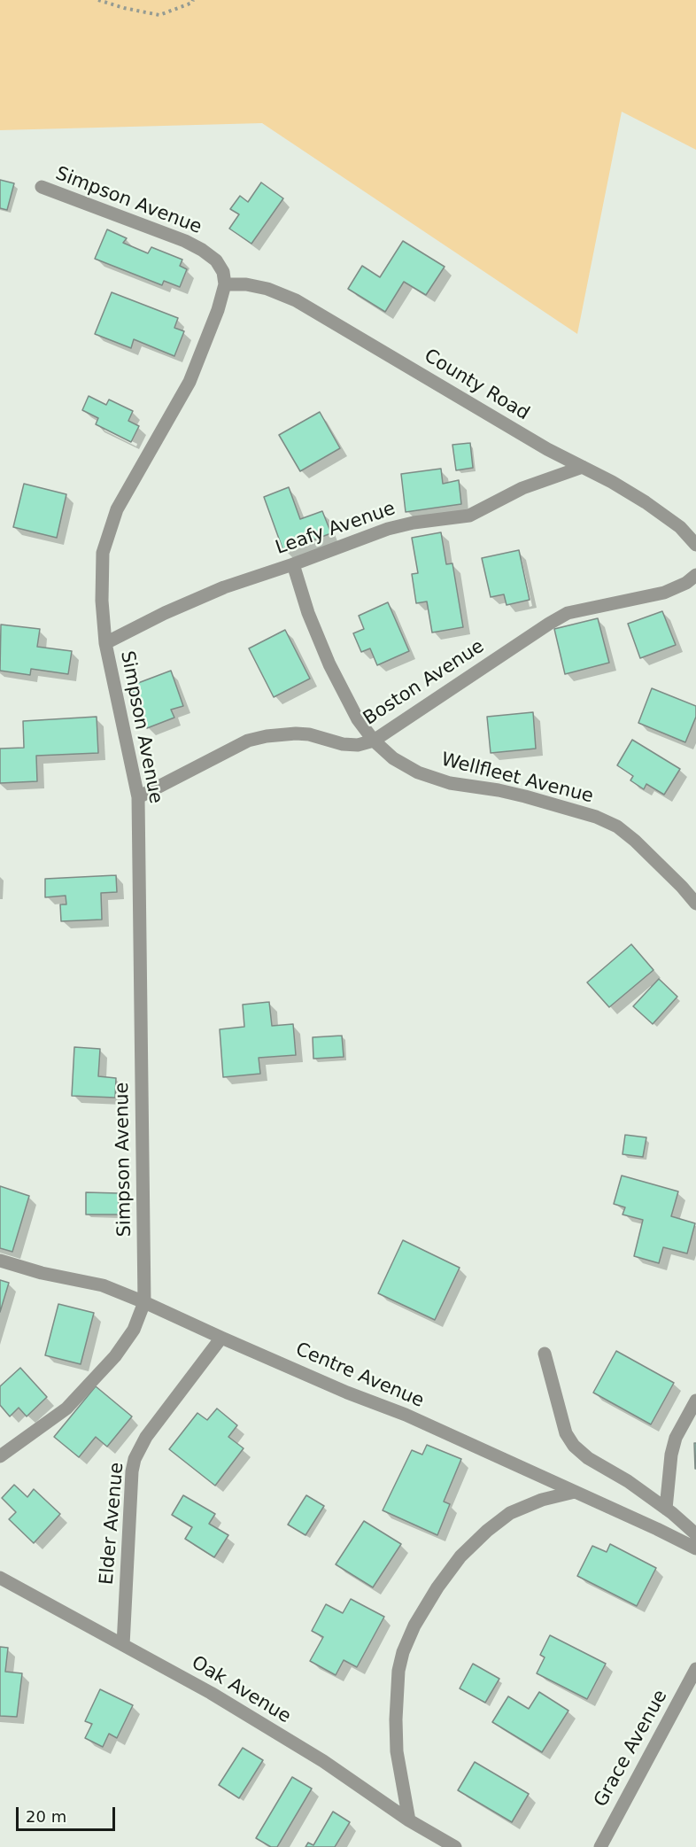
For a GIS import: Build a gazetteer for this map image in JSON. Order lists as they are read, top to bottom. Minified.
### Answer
{"streets":{"street":["Simpson Avenue","County Road","Leafy Avenue","Boston Avenue","Wellfleet Avenue","Centre Avenue","Elder Avenue","Oak Avenue","Grace Avenue"]},"crossings":[["Simpson Avenue","County Road"],["Simpson Avenue","Leafy Avenue"],["Simpson Avenue","Boston Avenue"],["Simpson Avenue","Centre Avenue"],["County Road","Leafy Avenue"],["Leafy Avenue","Wellfleet Avenue"],["Boston Avenue","Wellfleet Avenue"],["Centre Avenue","Elder Avenue"],["Elder Avenue","Oak Avenue"]],"scale_bar":"20 m"}
